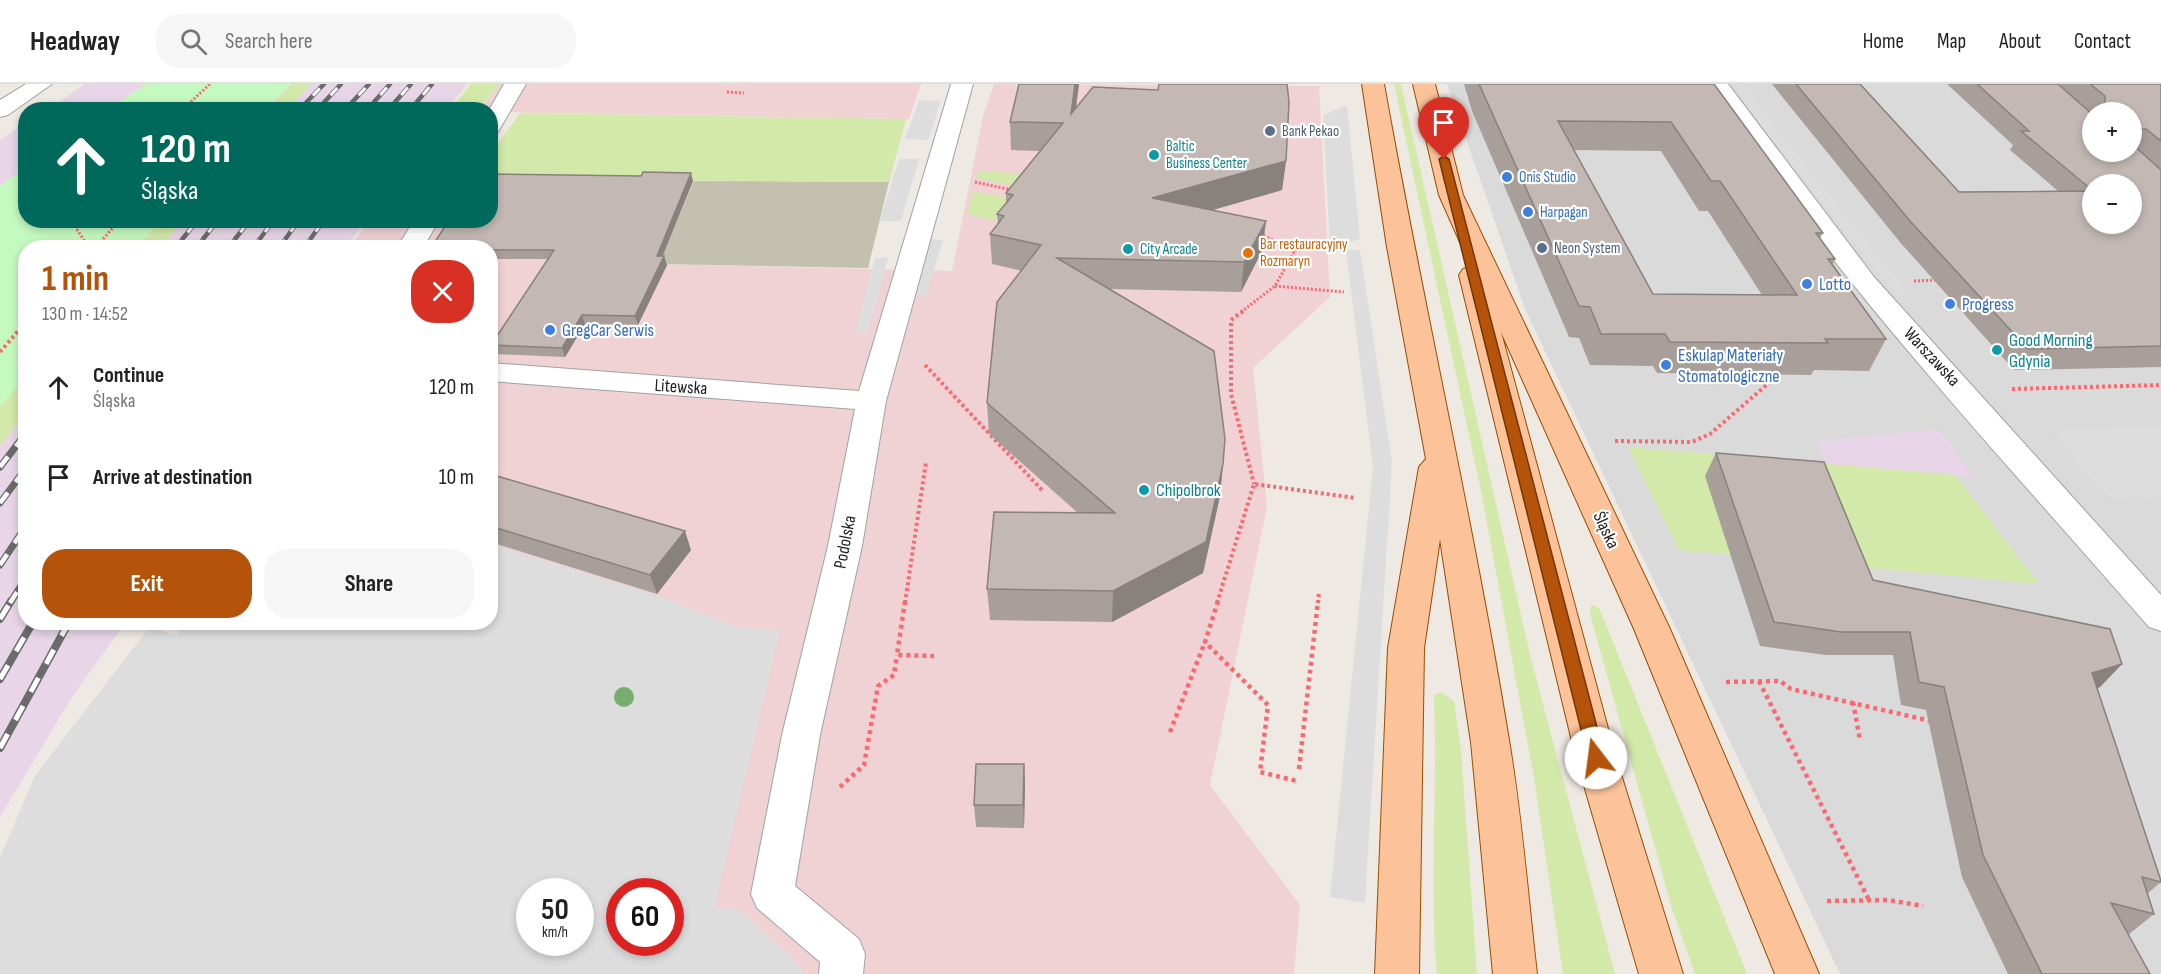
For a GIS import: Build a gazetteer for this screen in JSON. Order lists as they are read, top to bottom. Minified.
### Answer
{"streets":{"main road":["Śląska"],"street":["Warszawska","Litewska","Podolska"]},"crossings":[["Litewska","Podolska"]],"places":["Bank Pekao","Baltic Business Center","Onis Studio","Harpagan","Neon System","City Arcade","Bar restauracyjny Rozmaryn","Lotto","Progress","GregCar Serwis","Good Morning Gdynia","Eskulap Materiały Stomatologiczne","Chipolbrok"],"page":{"header":"Headway","search":"Search here","nav":["Home","Map","About","Contact"],"map_buttons":["+","−"],"turn":["120 m","Śląska"],"heading":["1 min","130 m · 14:52"],"list":[{"name":"Continue","note":"Śląska","value":"120 m"},{"name":"Arrive at destination","value":"10 m"}],"buttons":["Exit","Share"],"speed":"50 km/h","limit":"60"}}
